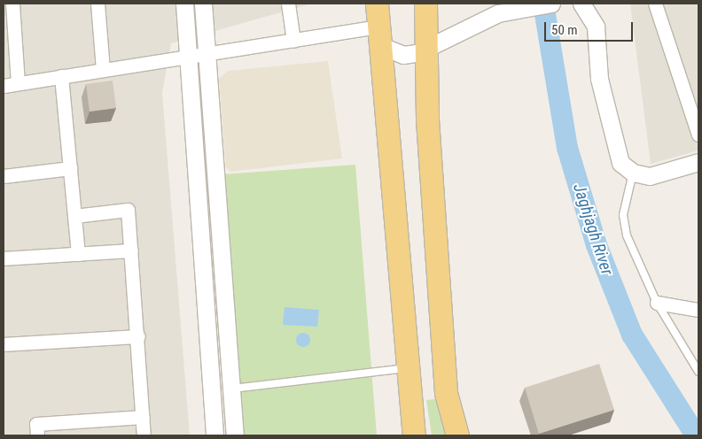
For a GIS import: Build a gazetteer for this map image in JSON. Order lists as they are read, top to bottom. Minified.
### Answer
{"water":["Jaghjagh River"],"scale_bar":"50 m"}
